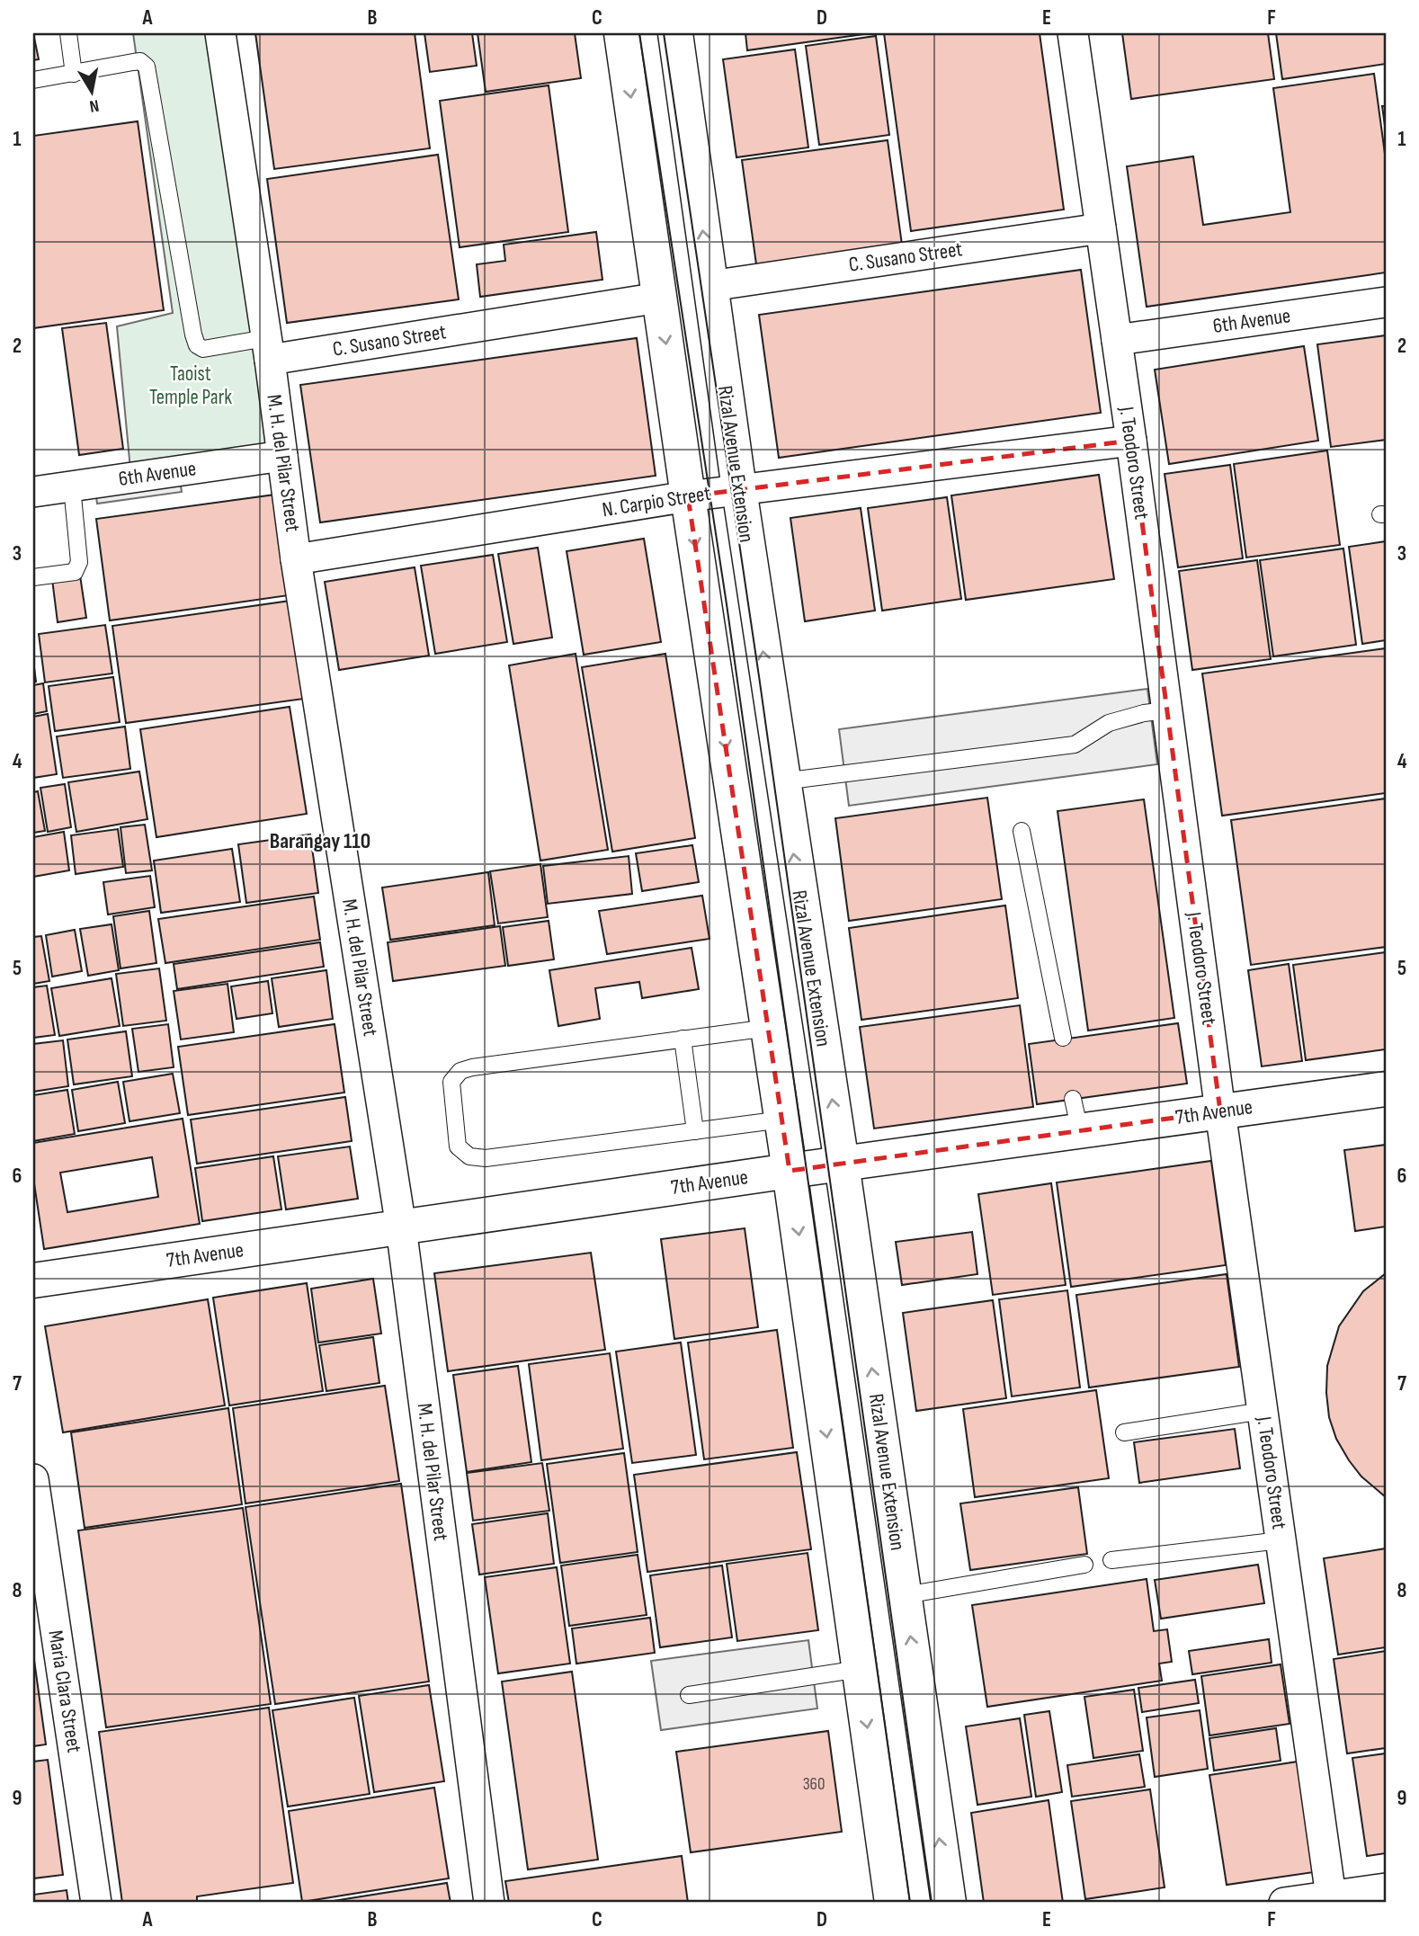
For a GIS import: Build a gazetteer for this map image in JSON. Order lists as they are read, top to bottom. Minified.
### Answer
{"streets":{"main road":["Rizal Avenue Extension","7th Avenue"],"street":["C. Susano Street","6th Avenue","M. H. del Pilar Street","J. Teodoro Street","N. Carpio Street","Maria Clara Street"]},"crossings":[["C. Susano Street","M. H. del Pilar Street"],["C. Susano Street","J. Teodoro Street"],["C. Susano Street","Rizal Avenue Extension"],["6th Avenue","M. H. del Pilar Street"],["6th Avenue","J. Teodoro Street"],["M. H. del Pilar Street","N. Carpio Street"],["M. H. del Pilar Street","7th Avenue"],["J. Teodoro Street","N. Carpio Street"],["J. Teodoro Street","7th Avenue"],["Rizal Avenue Extension","N. Carpio Street"],["Rizal Avenue Extension","7th Avenue"]],"districts":["Barangay 110"],"parks":["Taoist Temple Park"],"house_numbers":["360"],"north":"bottom","grid":{"columns":["A","B","C","D","E","F"],"rows":["1","2","3","4","5","6","7","8","9"]}}
